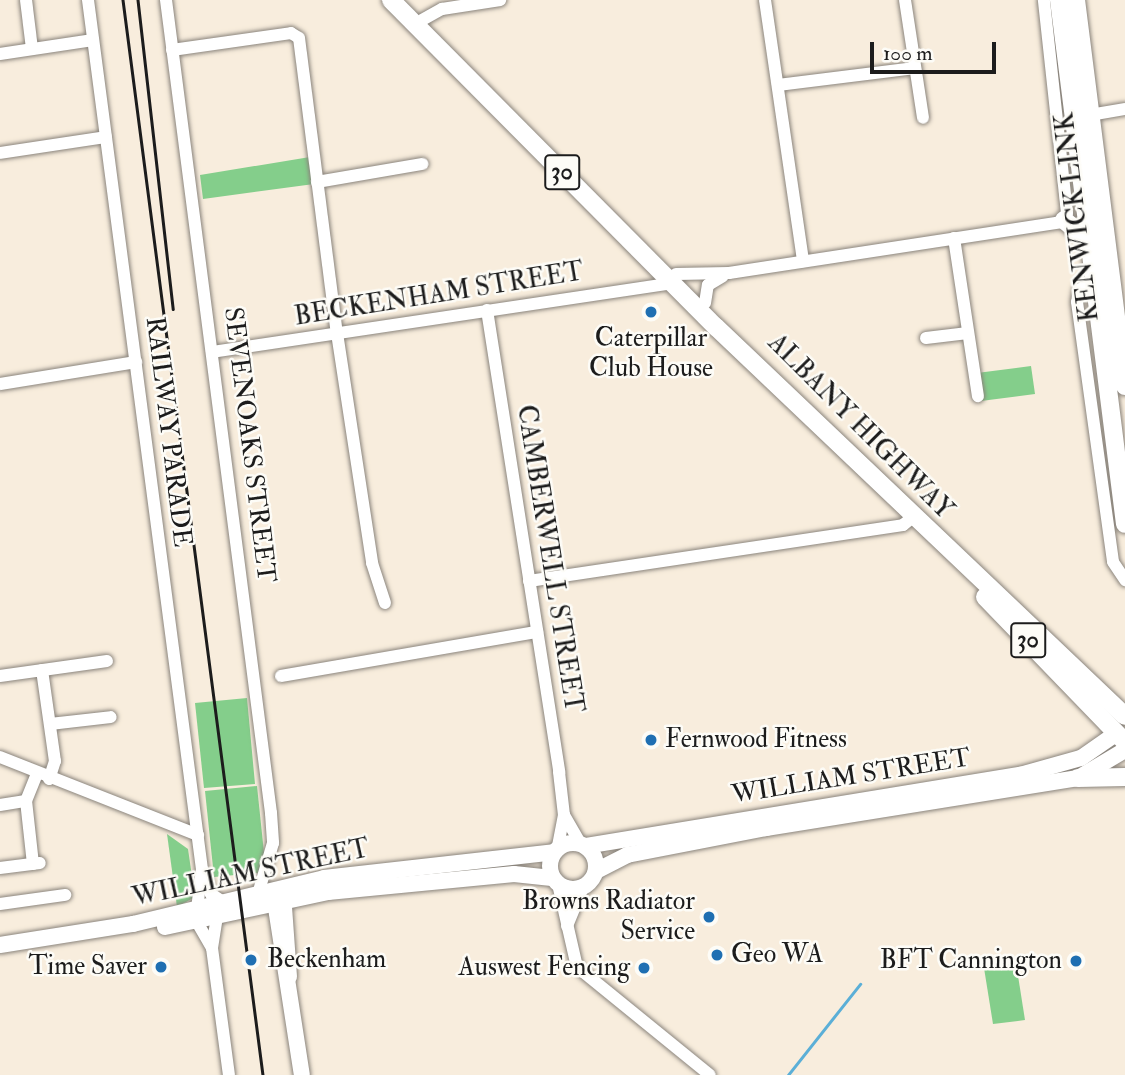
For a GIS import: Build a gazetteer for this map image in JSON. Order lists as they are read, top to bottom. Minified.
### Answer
{"streets":{"highway":["30","KENWICK LINK","ALBANY HIGHWAY"],"main road":["WILLIAM STREET"],"street":["BECKENHAM STREET","RAILWAY PARADE","SEVENOAKS STREET","CAMBERWELL STREET"]},"crossings":[["BECKENHAM STREET","ALBANY HIGHWAY"],["BECKENHAM STREET","SEVENOAKS STREET"],["BECKENHAM STREET","CAMBERWELL STREET"],["ALBANY HIGHWAY","WILLIAM STREET"],["RAILWAY PARADE","WILLIAM STREET"],["SEVENOAKS STREET","WILLIAM STREET"],["CAMBERWELL STREET","WILLIAM STREET"]],"places":["Caterpillar Club House","Fernwood Fitness","Browns Radiator Service","Geo WA","Beckenham","BFT Cannington","Time Saver","Auswest Fencing"],"scale_bar":"100 m"}
